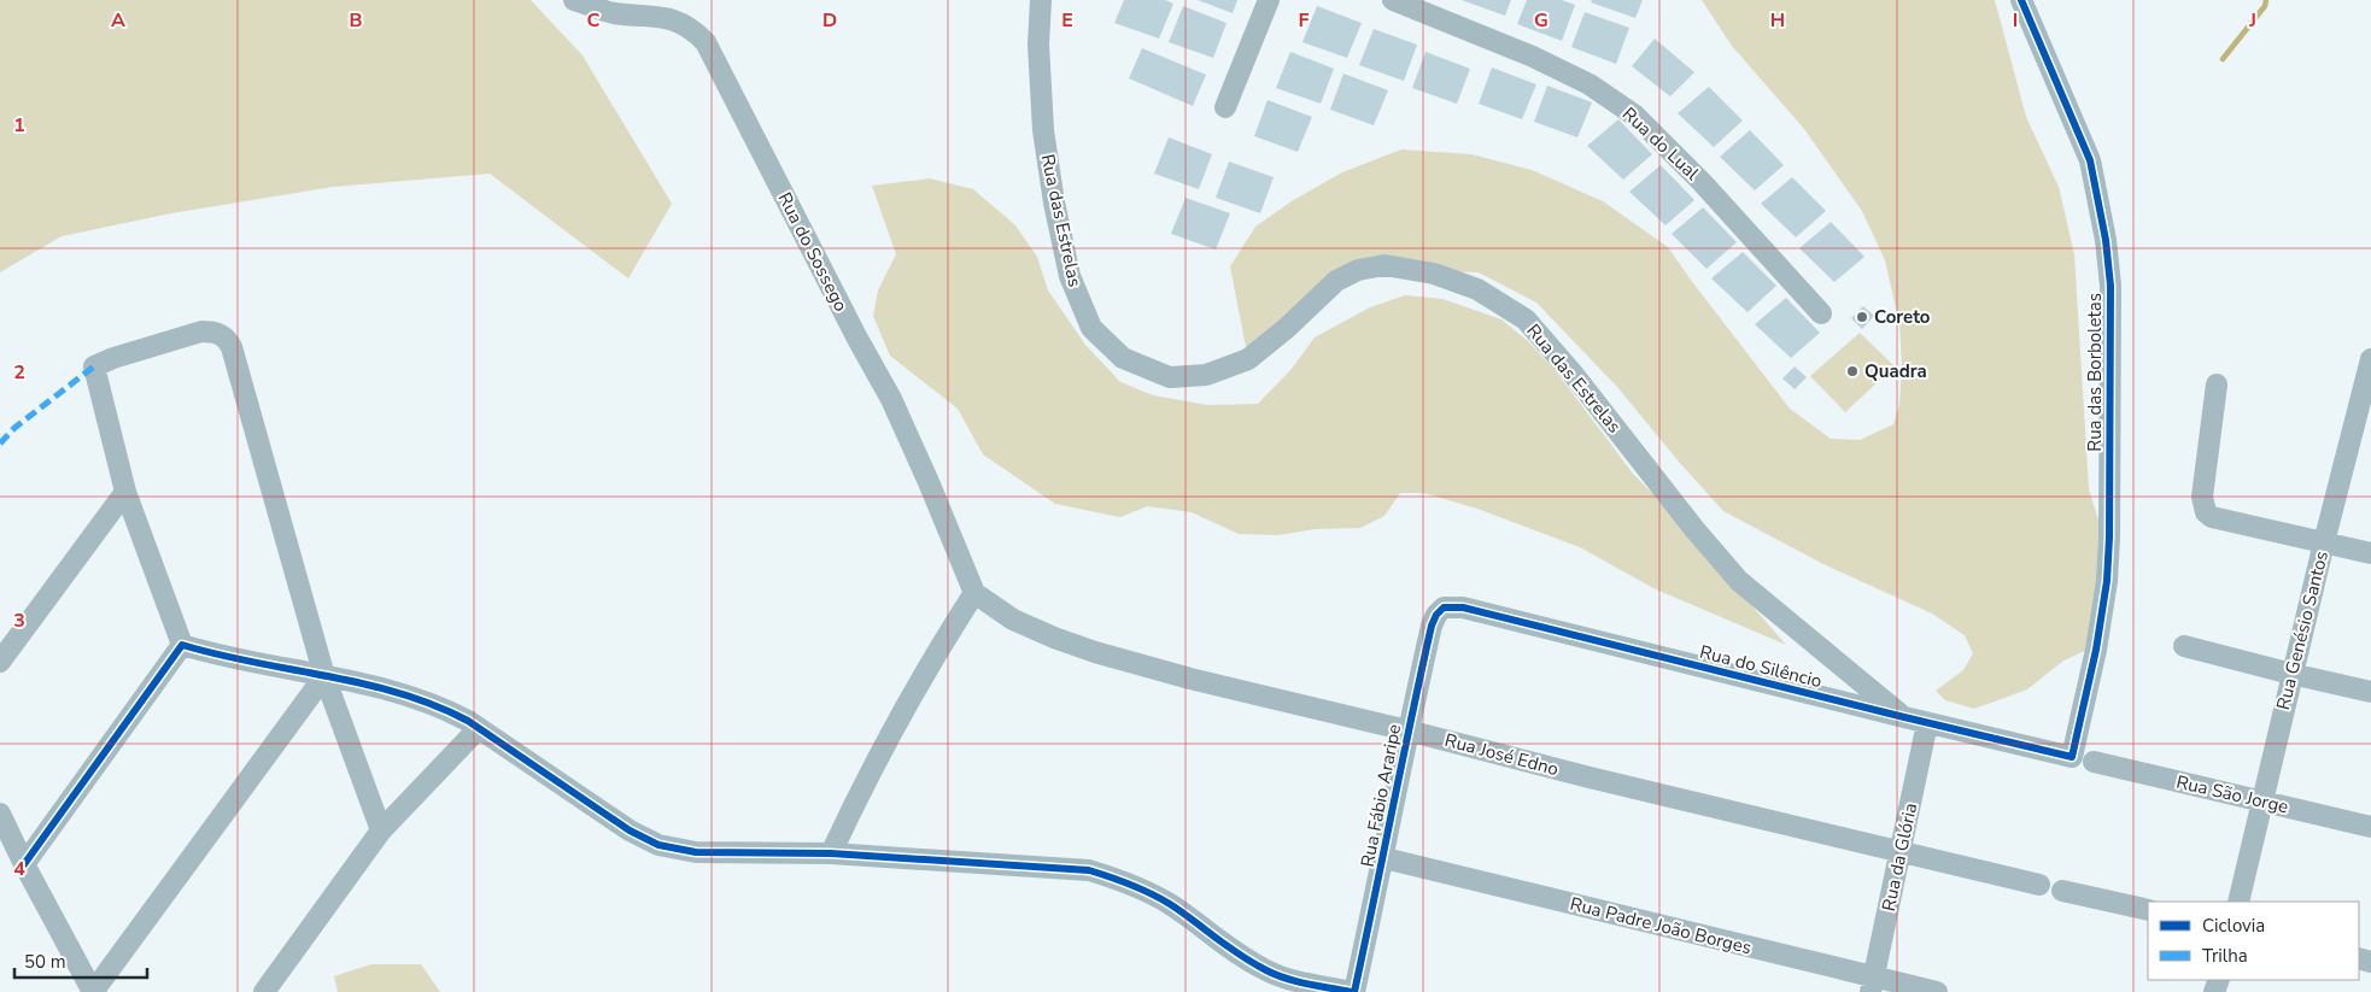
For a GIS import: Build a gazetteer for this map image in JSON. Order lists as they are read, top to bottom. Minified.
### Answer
{"streets":{"street":["Rua do Lual","Rua das Estrelas","Rua do Sossego","Rua das Borboletas","Rua Genésio Santos","Rua do Silêncio","Rua José Edno","Rua São Jorge","Rua Fábio Araripe","Rua da Glória","Rua Padre João Borges"]},"crossings":[["Rua das Estrelas","Rua do Silêncio"],["Rua do Sossego","Rua José Edno"],["Rua das Borboletas","Rua do Silêncio"],["Rua Genésio Santos","Rua São Jorge"],["Rua do Silêncio","Rua Fábio Araripe"],["Rua do Silêncio","Rua da Glória"],["Rua José Edno","Rua Fábio Araripe"],["Rua José Edno","Rua da Glória"],["Rua Fábio Araripe","Rua Padre João Borges"],["Rua da Glória","Rua Padre João Borges"]],"places":["Coreto","Quadra"],"legend":["Ciclovia","Trilha"],"scale_bar":"50 m","grid":{"columns":["A","B","C","D","E","F","G","H","I","J"],"rows":["1","2","3","4"]}}
